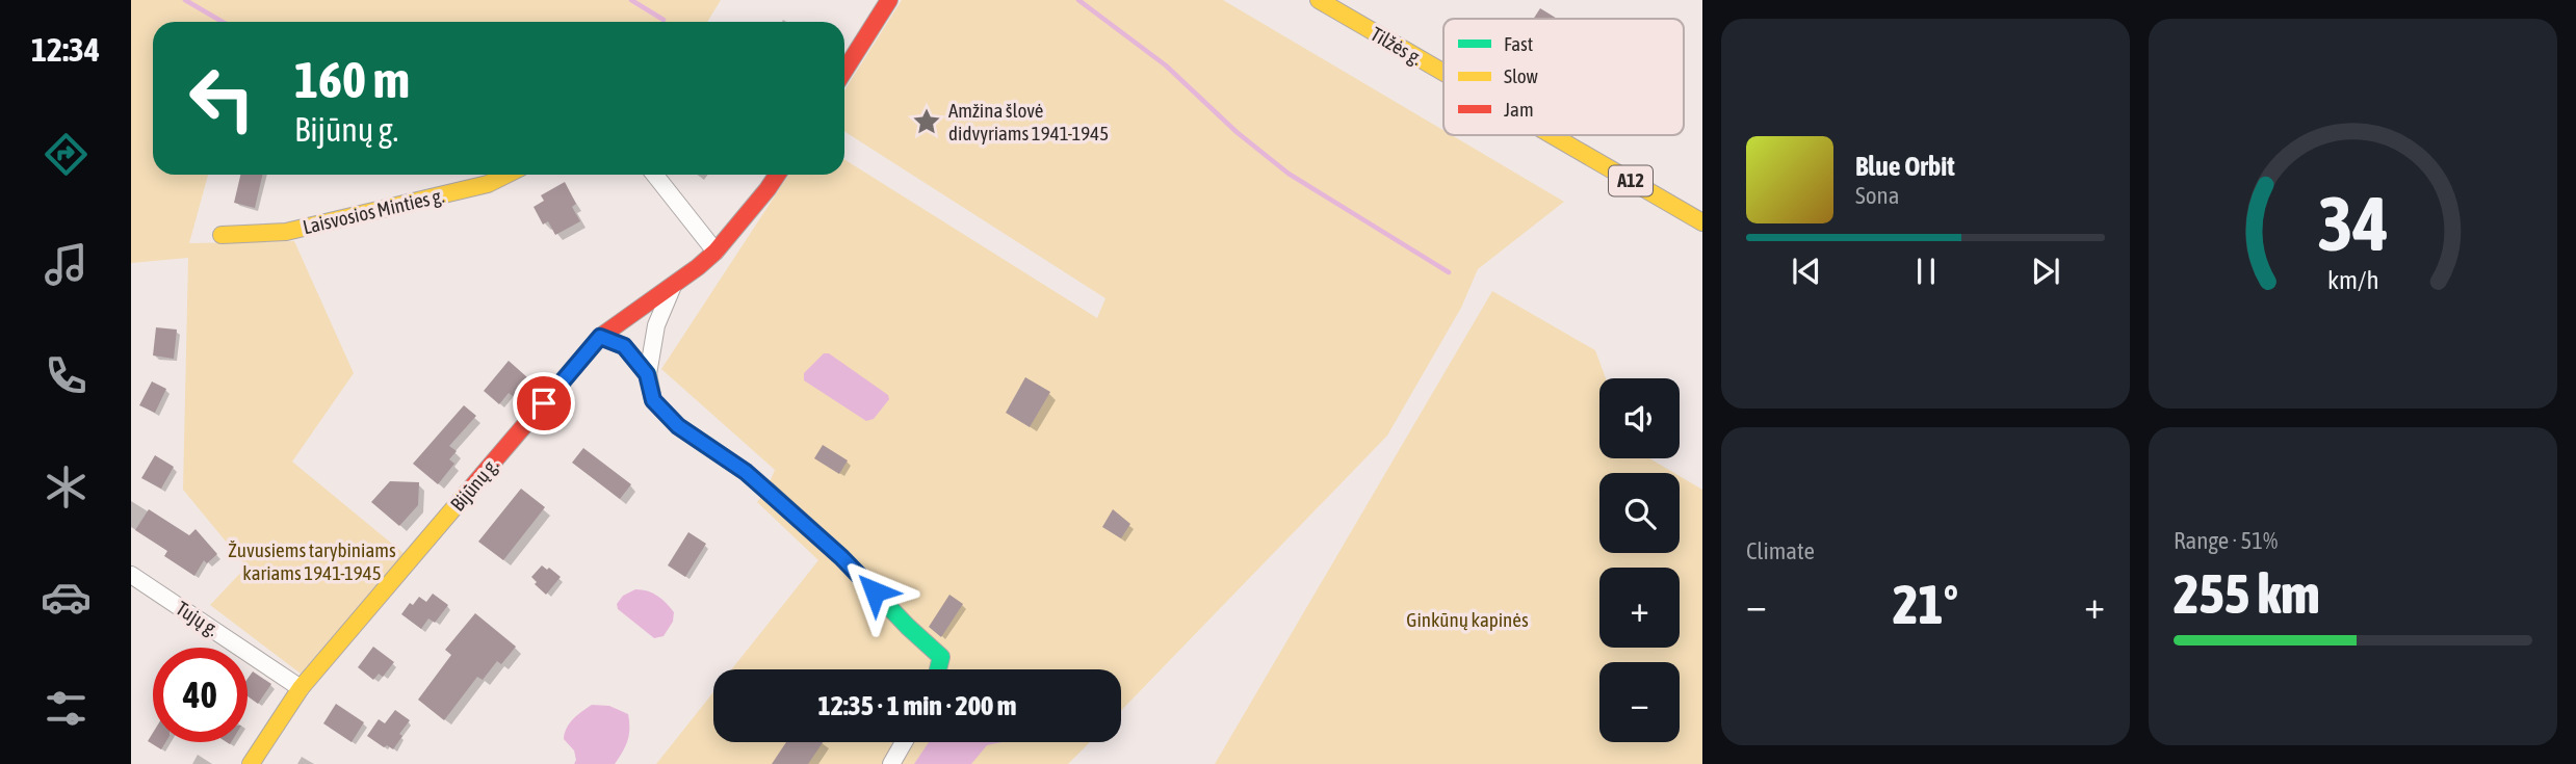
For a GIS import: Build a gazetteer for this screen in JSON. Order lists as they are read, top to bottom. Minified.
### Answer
{"streets":{"main road":["Tilžės g.","A12","Laisvosios Minties g.","Bijūnų g."],"street":["Tujų g."]},"crossings":[["Bijūnų g.","Tujų g."]],"parks":["Žuvusiems tarybiniams kariams 1941-1945","Ginkūnų kapinės"],"places":{"place":["Amžina šlovė didvyriams 1941-1945"]},"legend":["Fast","Slow","Jam"],"page":{"tabs":"12:34","turn":["160 m","Bijūnų g."],"song":["Blue Orbit","Sona"],"map_buttons":["+","−"],"tile":["Climate",["Range · 51%","255 km"]],"heat":["−","21°","+"],"limit":"40","trip":"12:35 · 1 min · 200 m","gauge":["34","km/h"]}}
